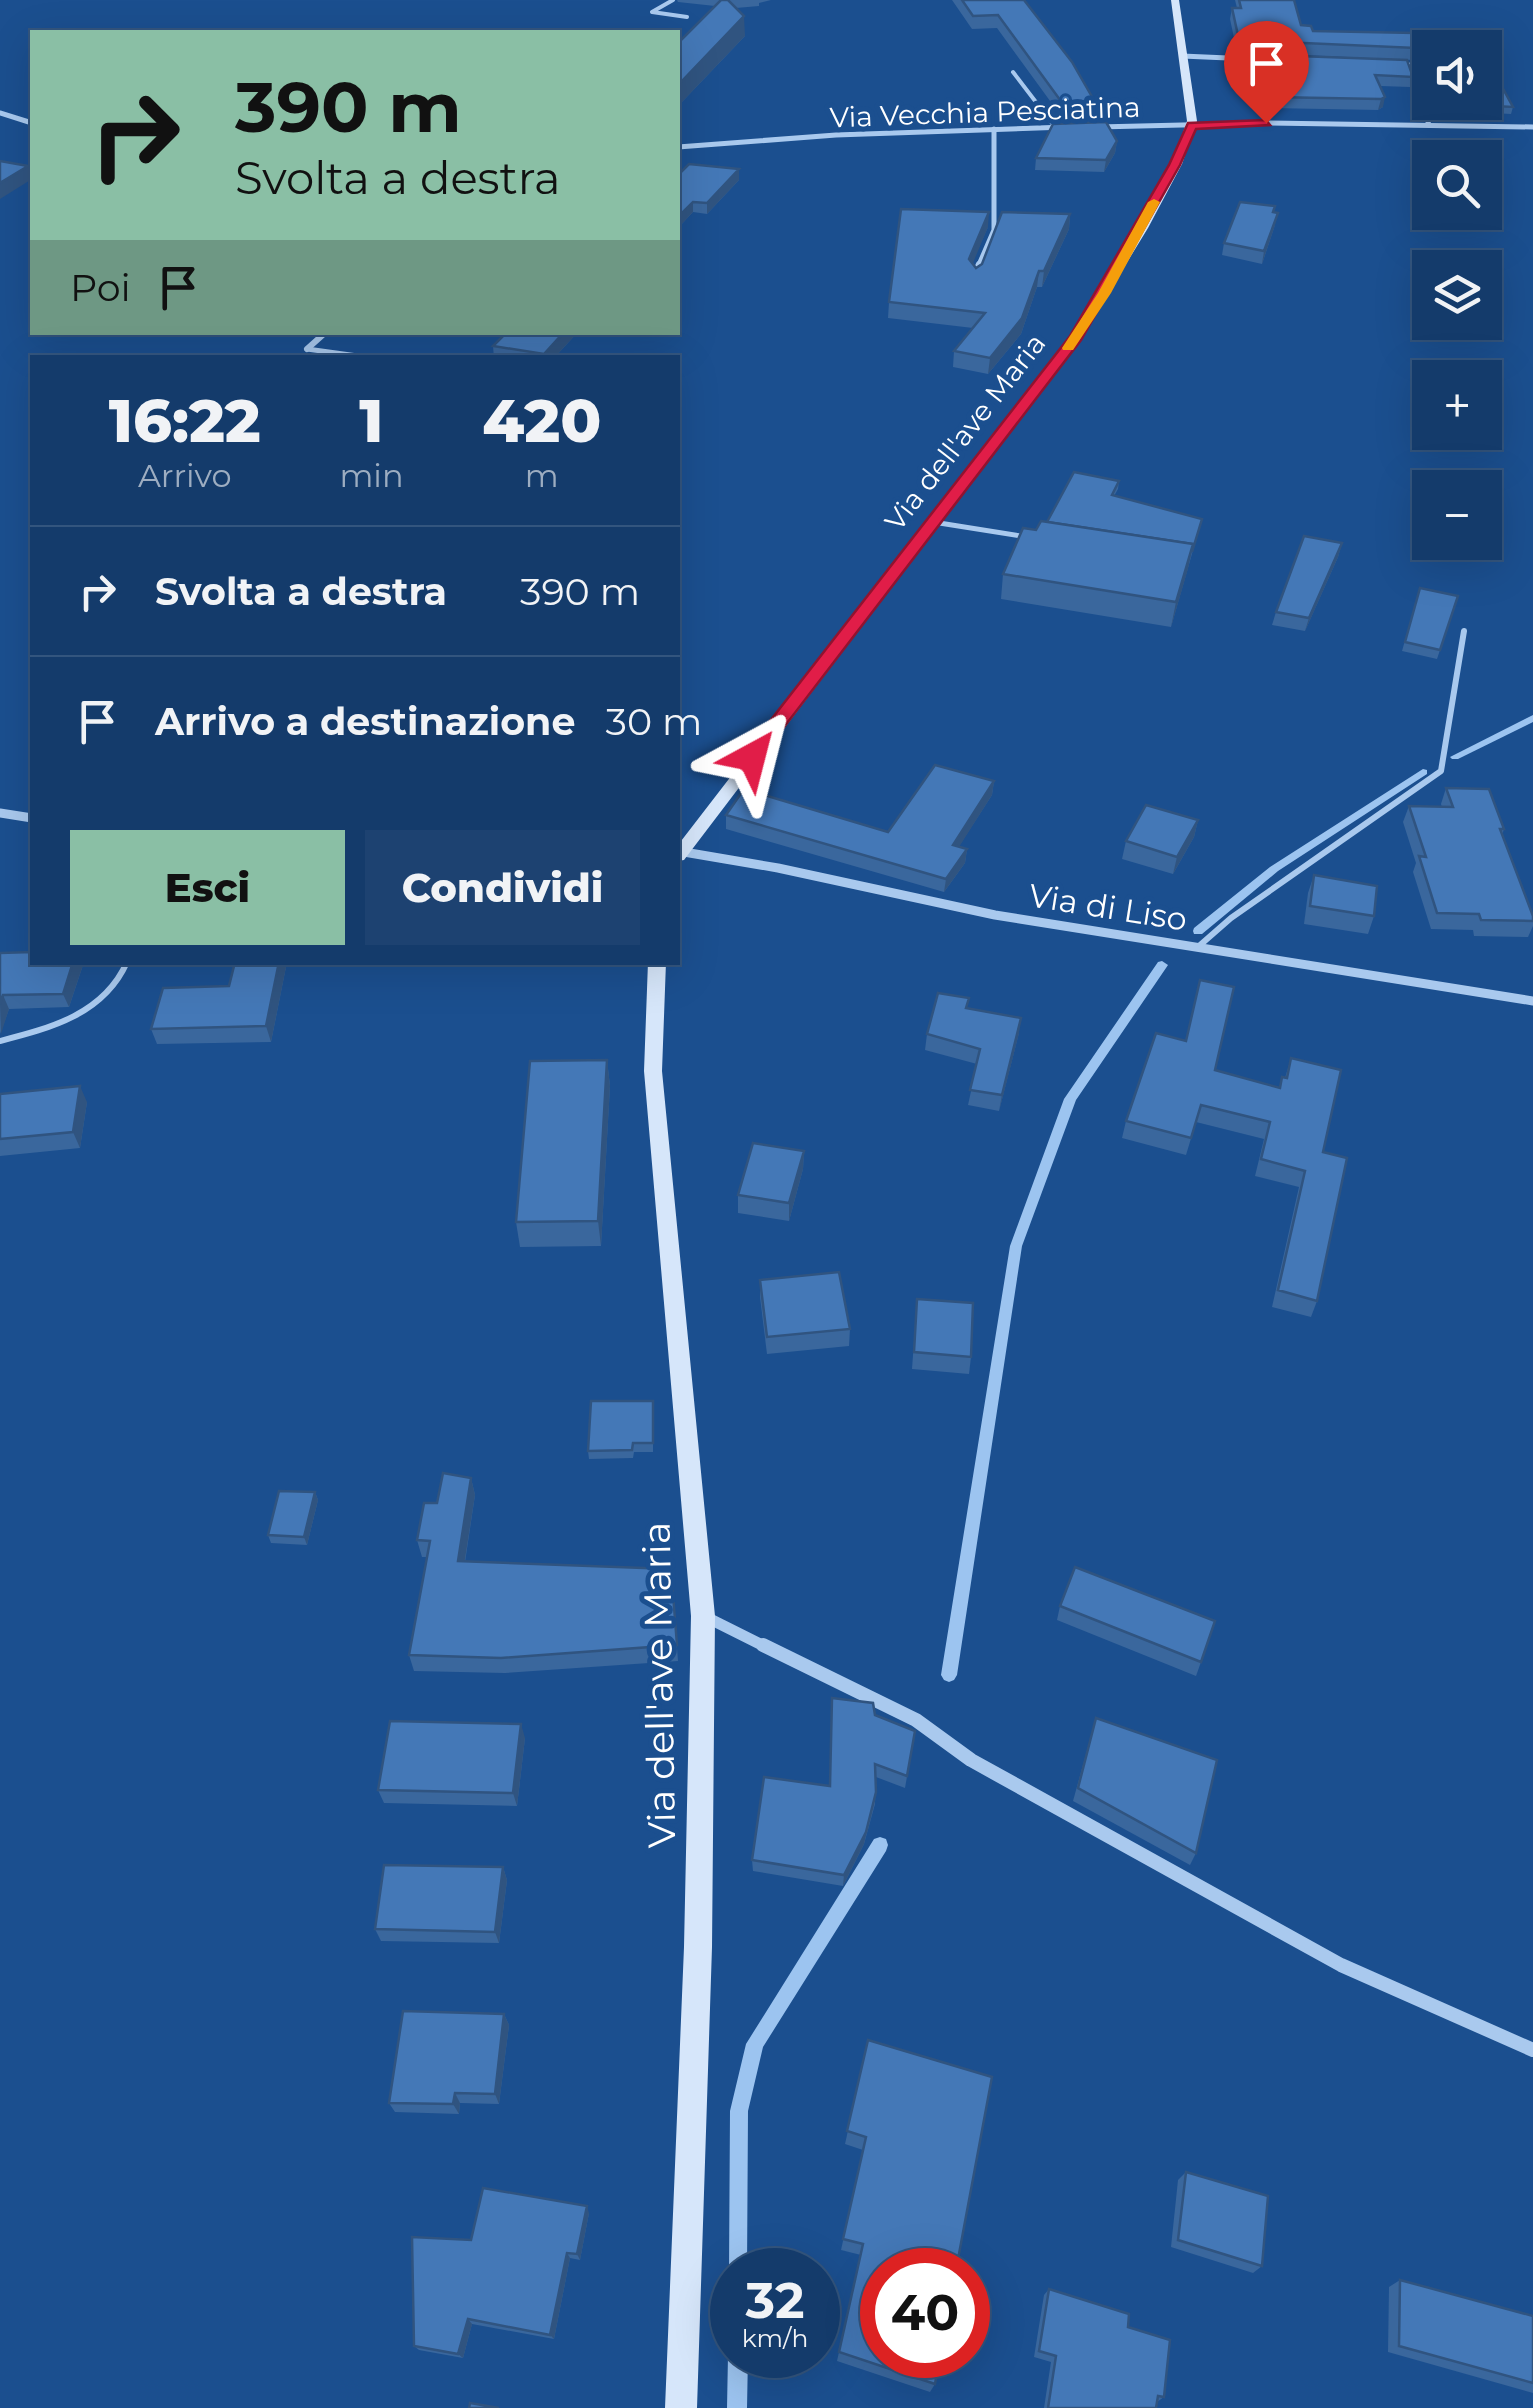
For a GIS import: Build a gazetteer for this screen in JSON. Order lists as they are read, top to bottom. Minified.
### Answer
{"streets":{"street":["Via Vecchia Pesciatina","Via dell'ave Maria","Via di Liso"]},"crossings":[["Via Vecchia Pesciatina","Via dell'ave Maria"]],"page":{"map_buttons":["+","−"],"turn":["390 m","Svolta a destra"],"then":"Poi","eta":["16:22","Arrivo","1","min","420","m"],"list":[{"name":"Svolta a destra","value":"390 m"},{"name":"Arrivo a destinazione","value":"30 m"}],"buttons":["Esci","Condividi"],"speed":"32 km/h","limit":"40"}}
